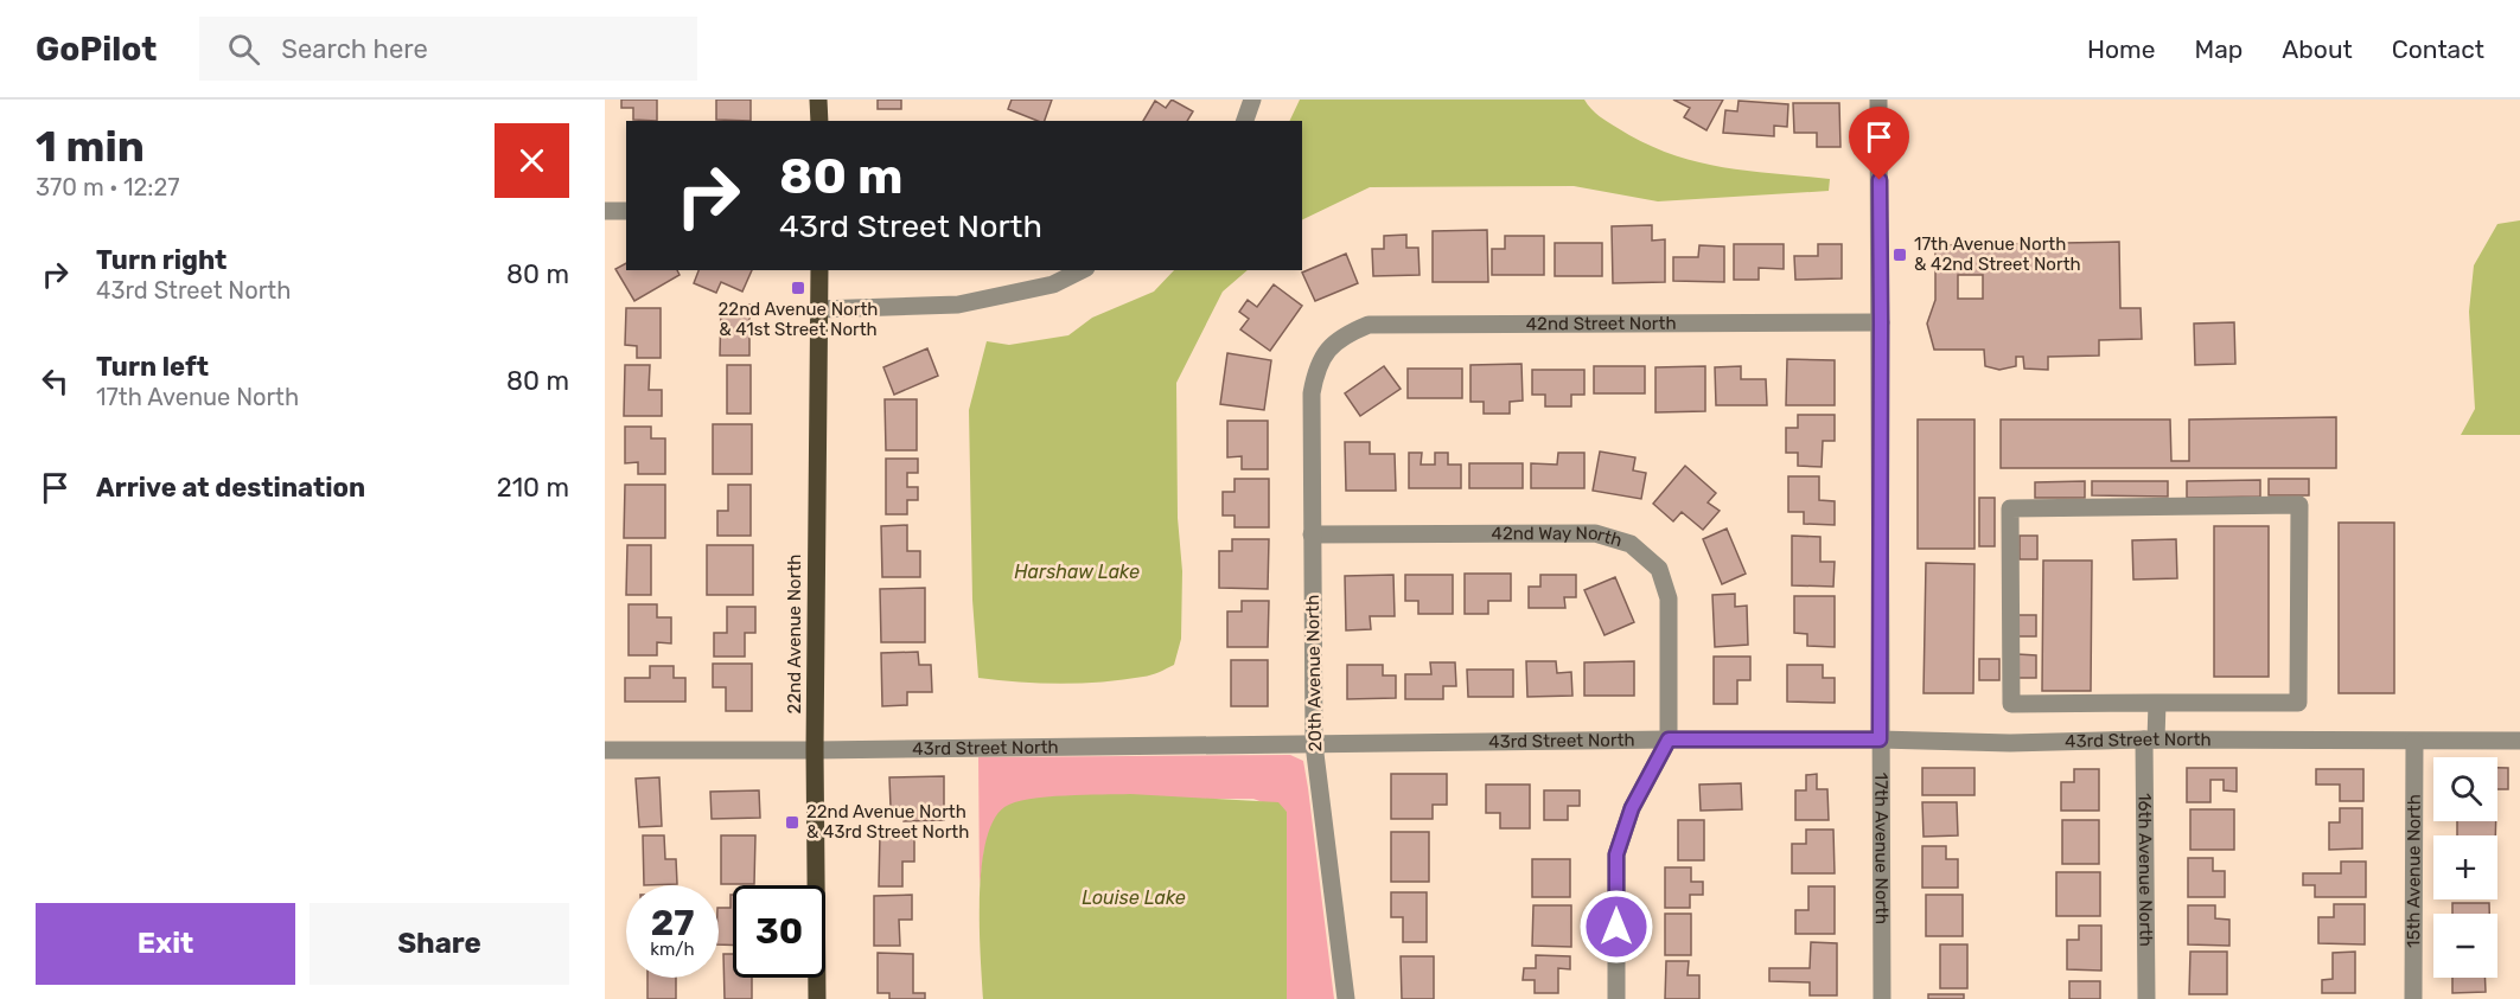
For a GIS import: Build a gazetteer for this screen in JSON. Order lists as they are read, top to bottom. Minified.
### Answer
{"streets":{"main road":["22nd Avenue North"],"street":["42nd Street North","42nd Way North","20th Avenue North","43rd Street North","17th Avenue North","16th Avenue North","15th Avenue North"]},"crossings":[["42nd Street North","20th Avenue North"],["42nd Street North","17th Avenue North"],["42nd Way North","20th Avenue North"],["42nd Way North","43rd Street North"],["22nd Avenue North","43rd Street North"],["20th Avenue North","43rd Street North"],["43rd Street North","17th Avenue North"],["43rd Street North","16th Avenue North"],["43rd Street North","15th Avenue North"]],"water":["Harshaw Lake","Louise Lake"],"places":{"transit":["17th Avenue North & 42nd Street North","22nd Avenue North & 41st Street North","22nd Avenue North & 43rd Street North"]},"page":{"header":"GoPilot","search":"Search here","nav":["Home","Map","About","Contact"],"heading":["1 min","370 m · 12:27"],"turn":["80 m","43rd Street North"],"list":[{"name":"Turn right","note":"43rd Street North","value":"80 m"},{"name":"Turn left","note":"17th Avenue North","value":"80 m"},{"name":"Arrive at destination","value":"210 m"}],"map_buttons":["+","−"],"speed":"27 km/h","limit":"30","buttons":["Exit","Share"]}}
